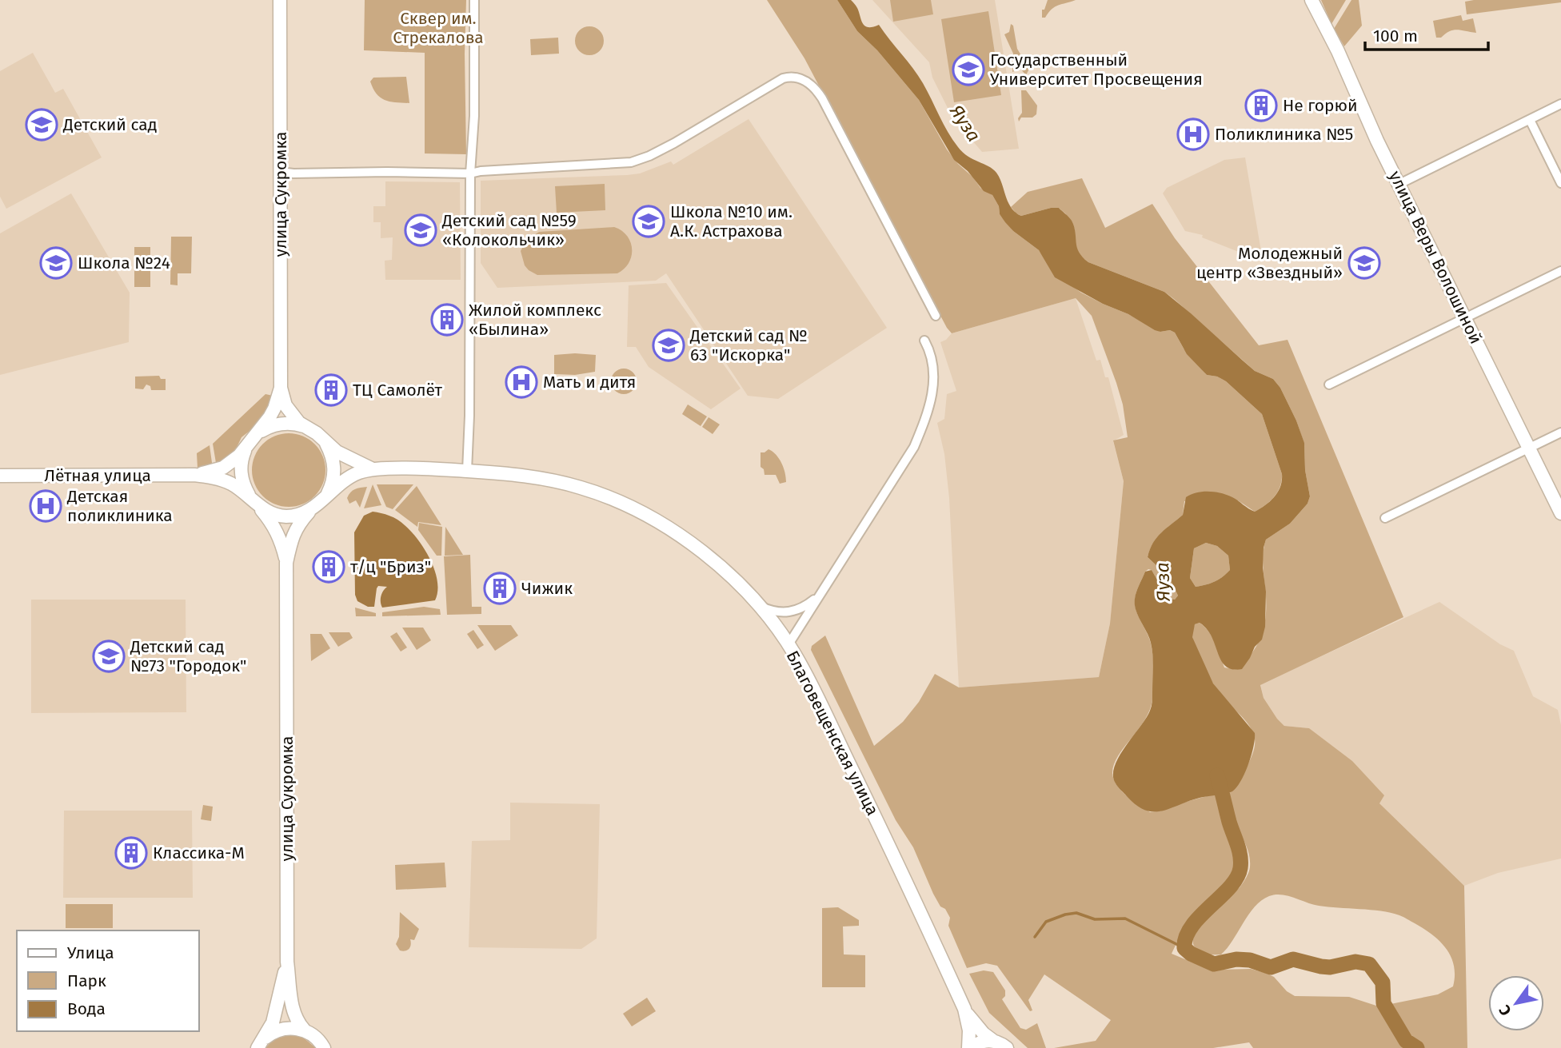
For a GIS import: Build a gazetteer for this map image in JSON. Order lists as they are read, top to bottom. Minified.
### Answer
{"streets":{"street":["улица Сукромка","улица Веры Волошиной","Лётная улица","Благовещенская улица"]},"water":["Яуза"],"parks":["Сквер им. Стрекалова"],"places":{"school or university":["Государственный Университет Просвещения","Детский сад","Школа №10 им. А.К. Астрахова","Детский сад №59 «Колокольчик»","Школа №24","Молодежный центр «Звездный»","Детский сад № 63 \"Искорка\"","Детский сад №73 \"Городок\""],"building":["Не горюй","Жилой комплекс «Былина»","ТЦ Самолёт","т/ц \"Бриз\"","Чижик","Классика-М"],"hospital":["Поликлиника №5","Мать и дитя","Детская поликлиника"]},"legend":["Улица","Парк","Вода"],"scale_bar":"100 m","north":"bottom left"}
